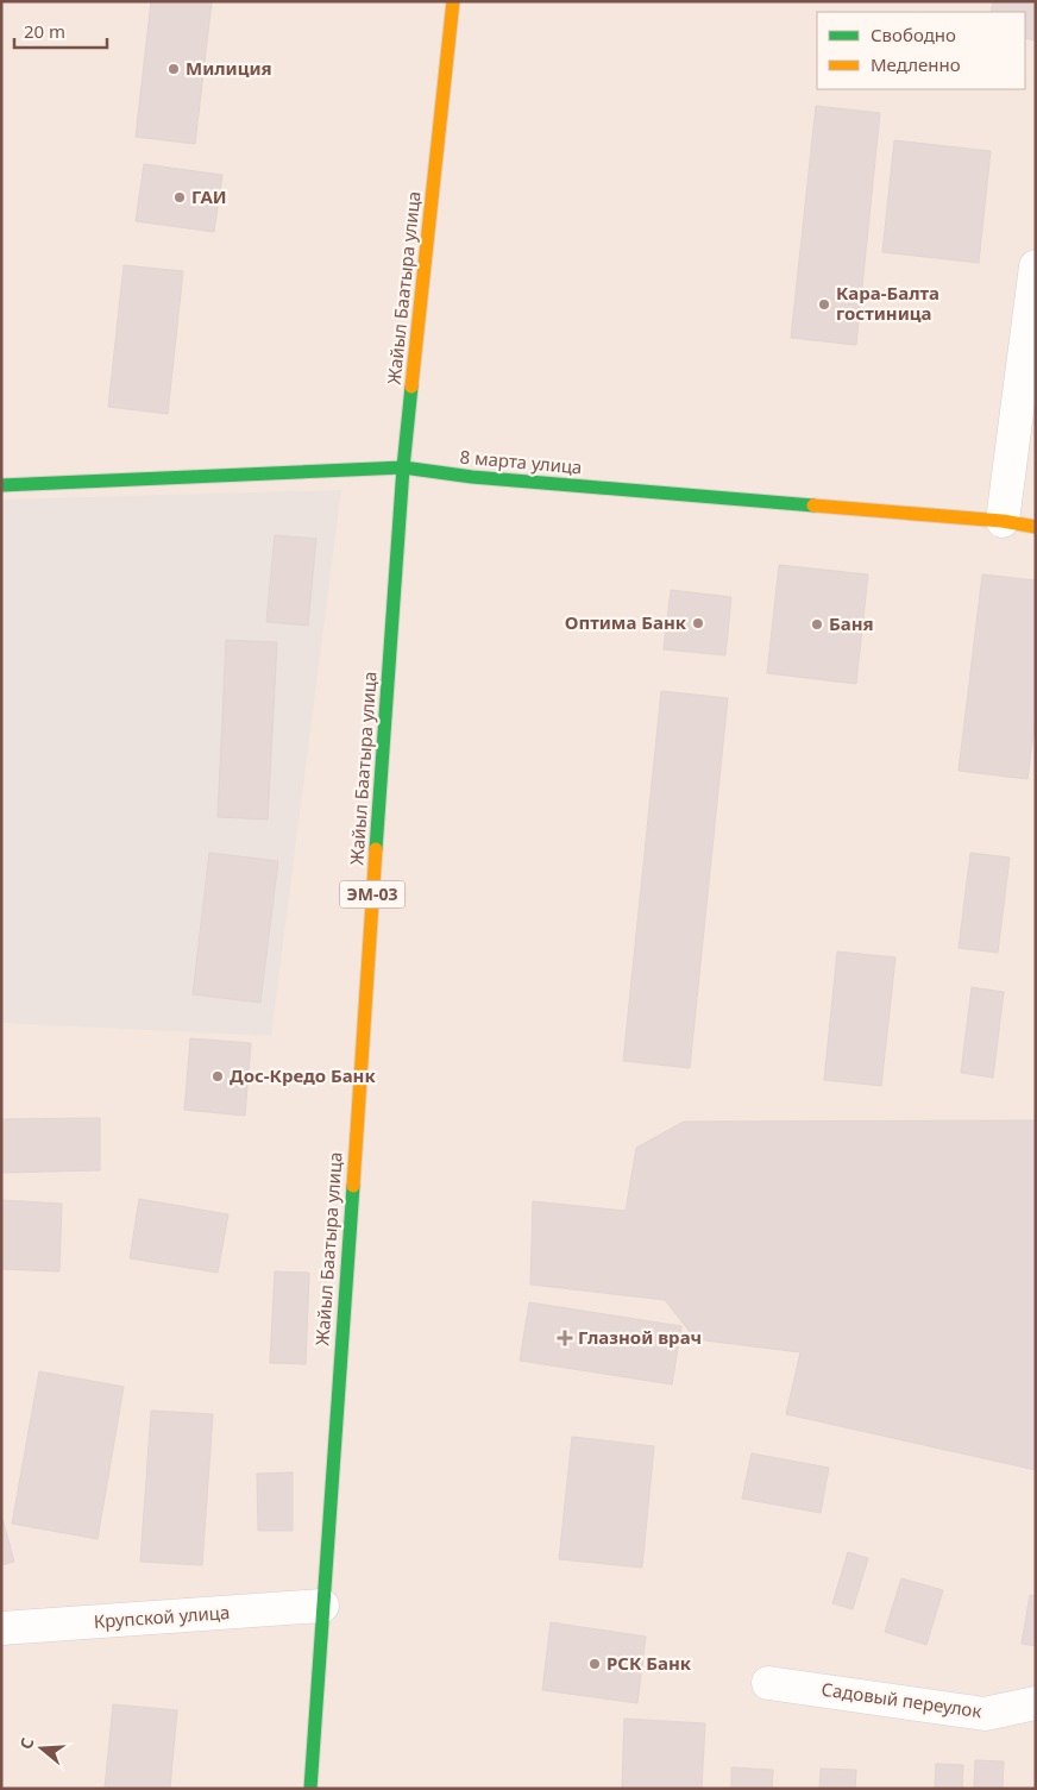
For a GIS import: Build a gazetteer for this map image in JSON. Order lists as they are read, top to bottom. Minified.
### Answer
{"streets":{"main road":["Жайыл Баатыра улица","8 марта улица","ЭМ-03"],"street":["Крупской улица","Садовый переулок"]},"crossings":[["Жайыл Баатыра улица","8 марта улица"],["Жайыл Баатыра улица","Крупской улица"]],"places":{"other":["Милиция","ГАИ","Кара-Балта гостиница","Оптима Банк","Баня","Дос-Кредо Банк","РСК Банк"],"health":["Глазной врач"]},"legend":["Свободно","Медленно"],"scale_bar":"20 m","north":"left"}
